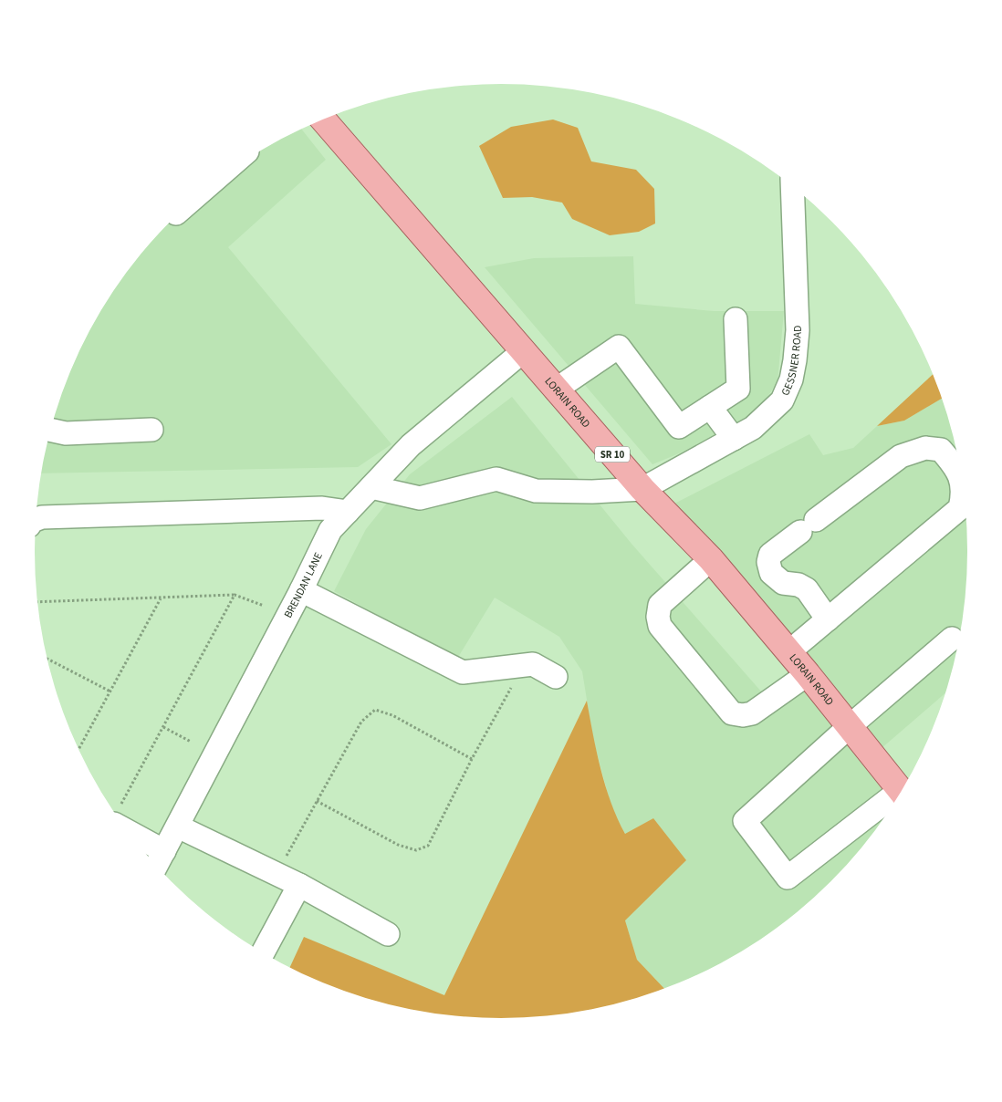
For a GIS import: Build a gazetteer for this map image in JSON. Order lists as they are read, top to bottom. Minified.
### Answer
{"streets":{"main road":["LORAIN ROAD","SR 10"],"street":["GESSNER ROAD","BRENDAN LANE"]},"crossings":[["GESSNER ROAD","LORAIN ROAD"],["LORAIN ROAD","BRENDAN LANE"]]}
